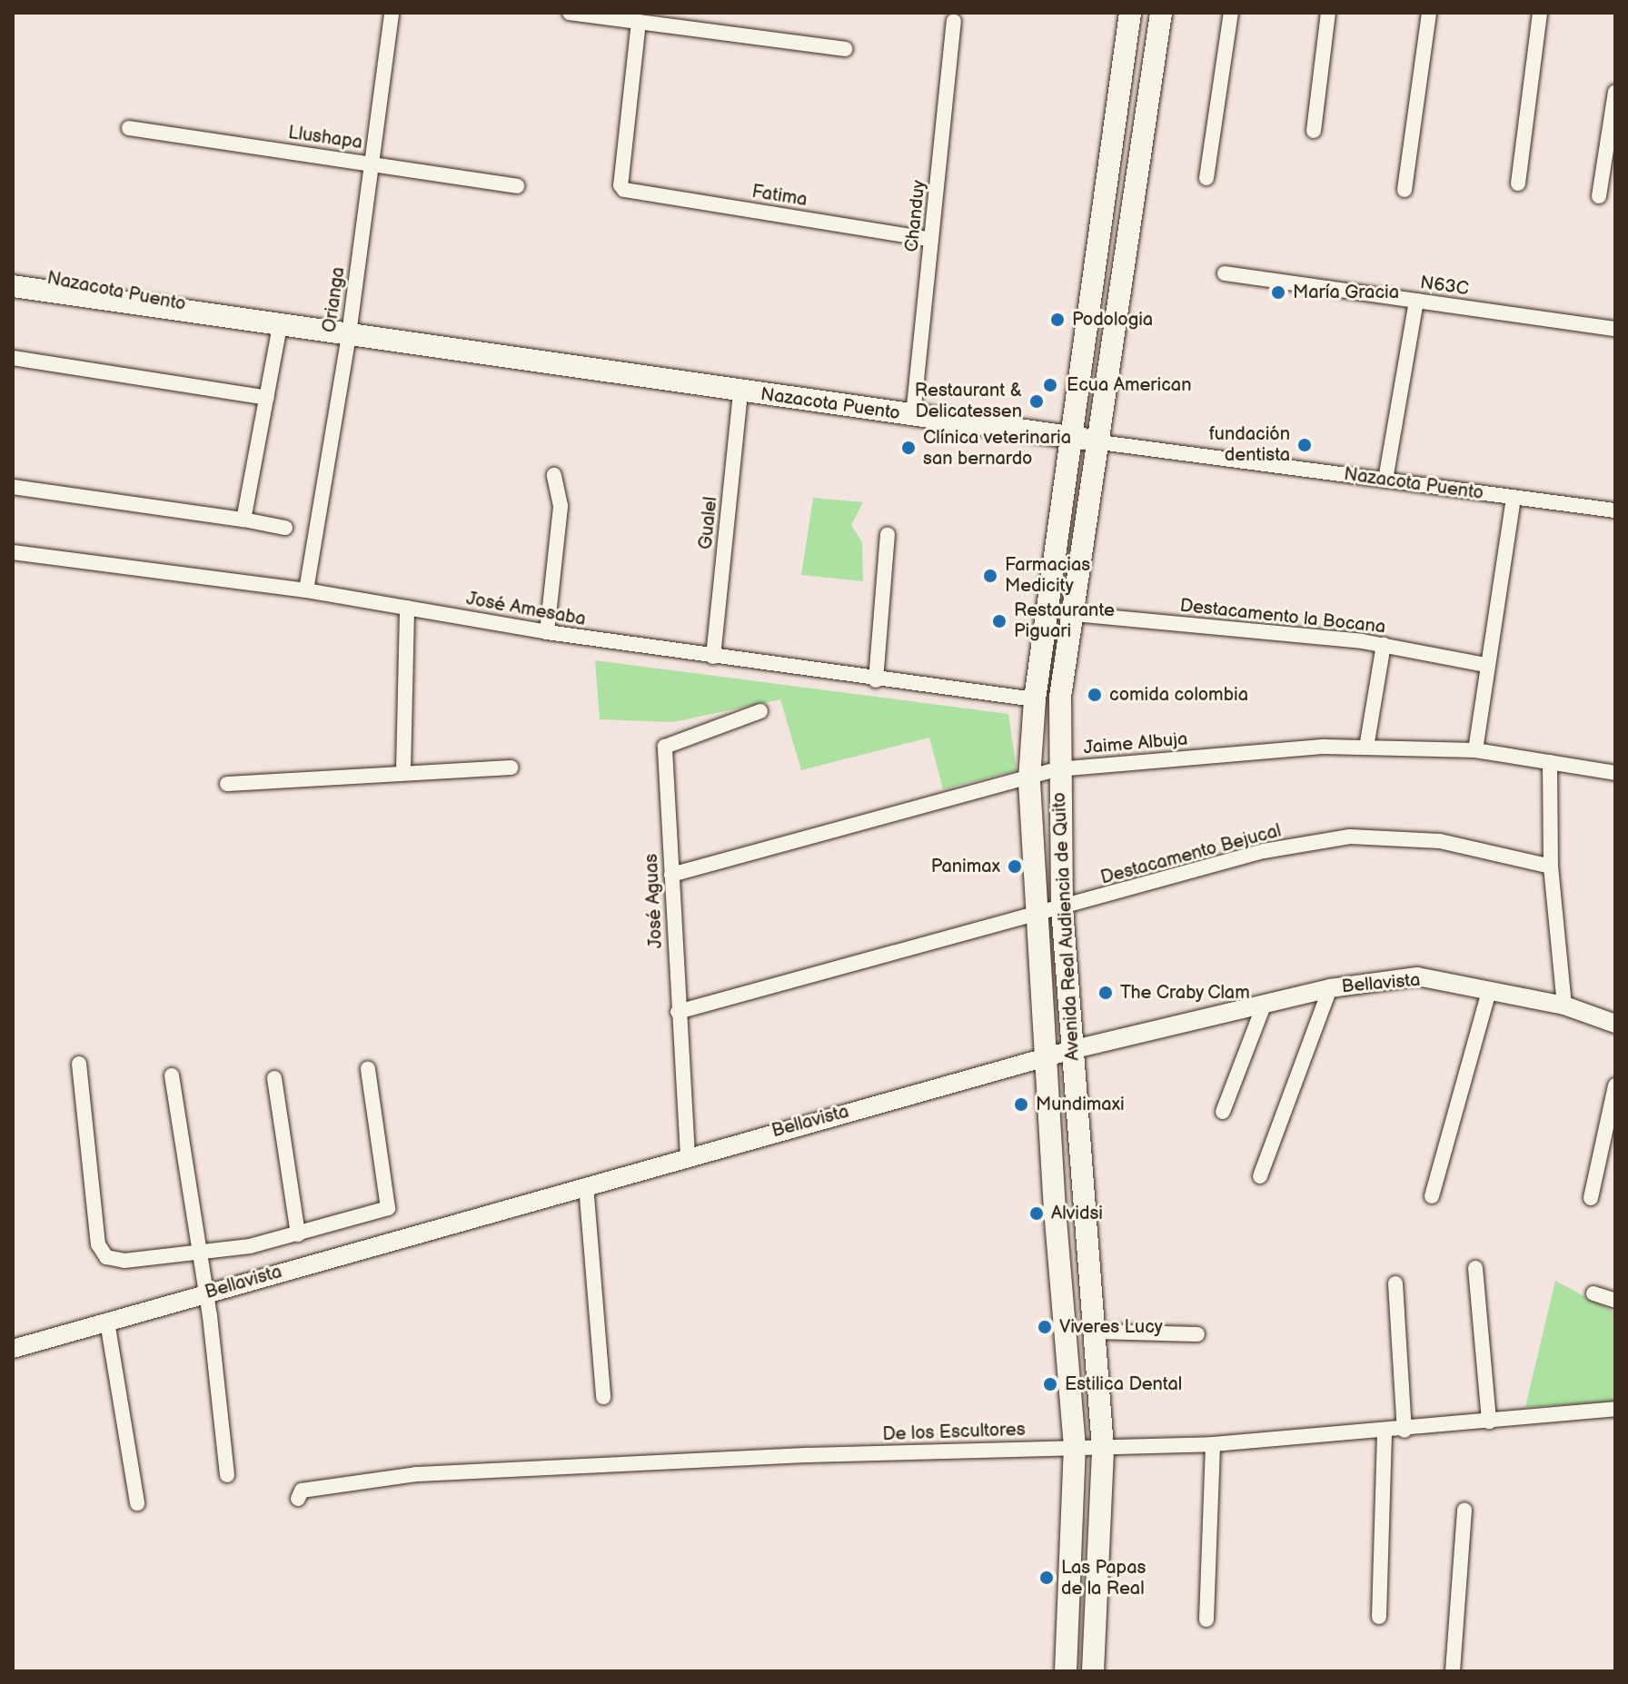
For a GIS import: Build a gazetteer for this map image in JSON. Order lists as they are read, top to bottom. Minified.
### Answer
{"streets":{"main road":["Nazacota Puento","Avenida Real Audiencia de Quito"],"street":["Llushapa","Fatima","Chanduy","N63C","Orianga","Gualel","José Amesaba","Destacamento la Bocana","Jaime Albuja","Destacamento Bejucal","José Aguas","Bellavista","De los Escultores"]},"crossings":[["Llushapa","Orianga"],["Fatima","Chanduy"],["Chanduy","Nazacota Puento"],["Nazacota Puento","Orianga"],["Nazacota Puento","Gualel"],["Nazacota Puento","Avenida Real Audiencia de Quito"],["Orianga","José Amesaba"],["Gualel","José Amesaba"],["José Amesaba","Avenida Real Audiencia de Quito"],["Destacamento la Bocana","Avenida Real Audiencia de Quito"],["Jaime Albuja","José Aguas"],["Jaime Albuja","Avenida Real Audiencia de Quito"],["Destacamento Bejucal","José Aguas"],["Destacamento Bejucal","Avenida Real Audiencia de Quito"],["José Aguas","Bellavista"],["Avenida Real Audiencia de Quito","Bellavista"],["Avenida Real Audiencia de Quito","De los Escultores"]],"places":["María Gracia","Podologia","Ecua American","Restaurant & Delicatessen","fundación dentista","Clínica veterinaria san bernardo","Farmacias Medicity","Restaurante Piguari","comida colombia","Panimax","The Craby Clam","Mundimaxi","Alvidsi","Viveres Lucy","Estilica Dental","Las Papas de la Real"]}
